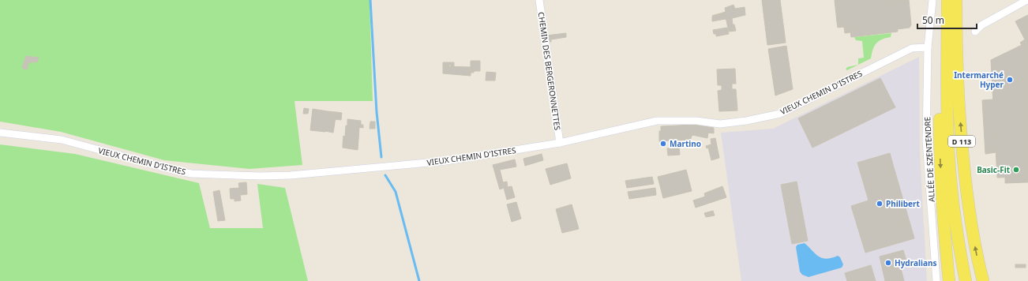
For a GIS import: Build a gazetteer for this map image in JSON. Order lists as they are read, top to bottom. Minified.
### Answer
{"streets":{"main road":["D 113"],"street":["CHEMIN DES BERGERONNETTES","VIEUX CHEMIN D'ISTRES","ALLÉE DE SZENTENDRE"]},"crossings":[["CHEMIN DES BERGERONNETTES","VIEUX CHEMIN D'ISTRES"],["VIEUX CHEMIN D'ISTRES","ALLÉE DE SZENTENDRE"]],"places":["Intermarché Hyper","Martino","Basic-Fit","Philibert","Hydralians"],"scale_bar":"50 m"}
